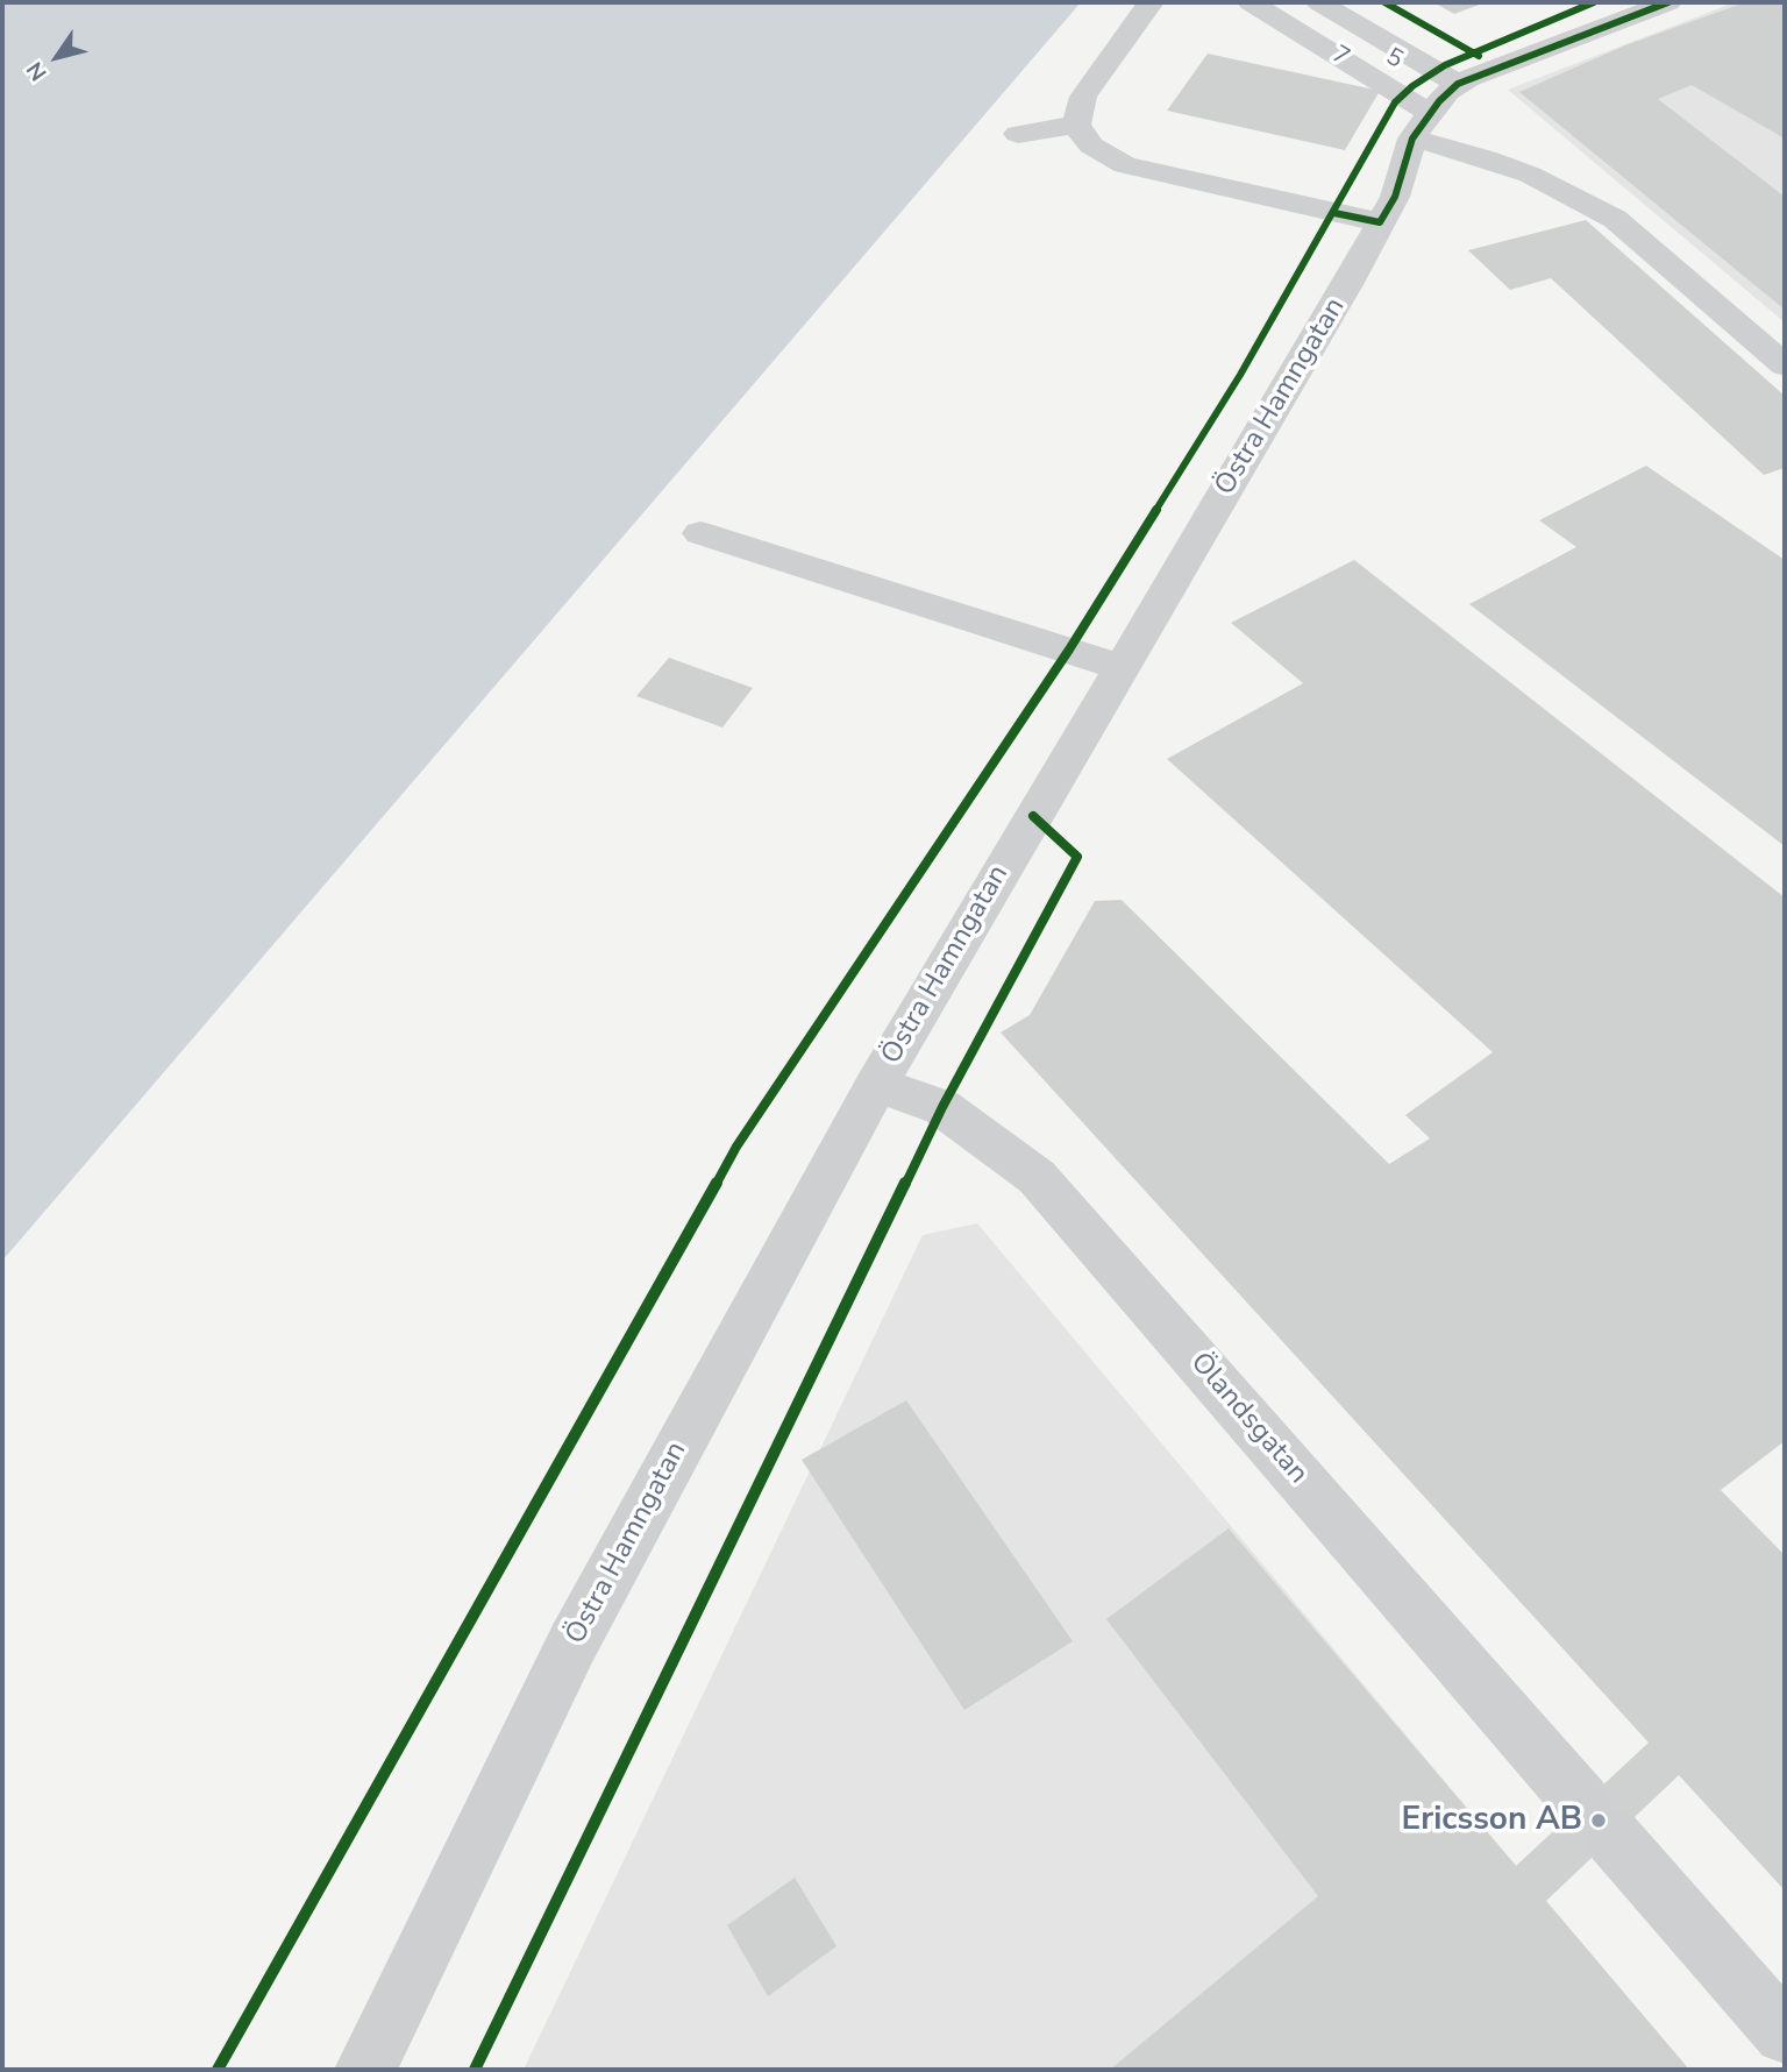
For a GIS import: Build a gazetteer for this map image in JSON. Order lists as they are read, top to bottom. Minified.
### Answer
{"streets":{"street":["7","5","Östra Hamngatan","Ölandsgatan"]},"crossings":[["7","5"],["7","Östra Hamngatan"],["5","Östra Hamngatan"],["Östra Hamngatan","Ölandsgatan"]],"places":["Ericsson AB"],"north":"bottom left"}
